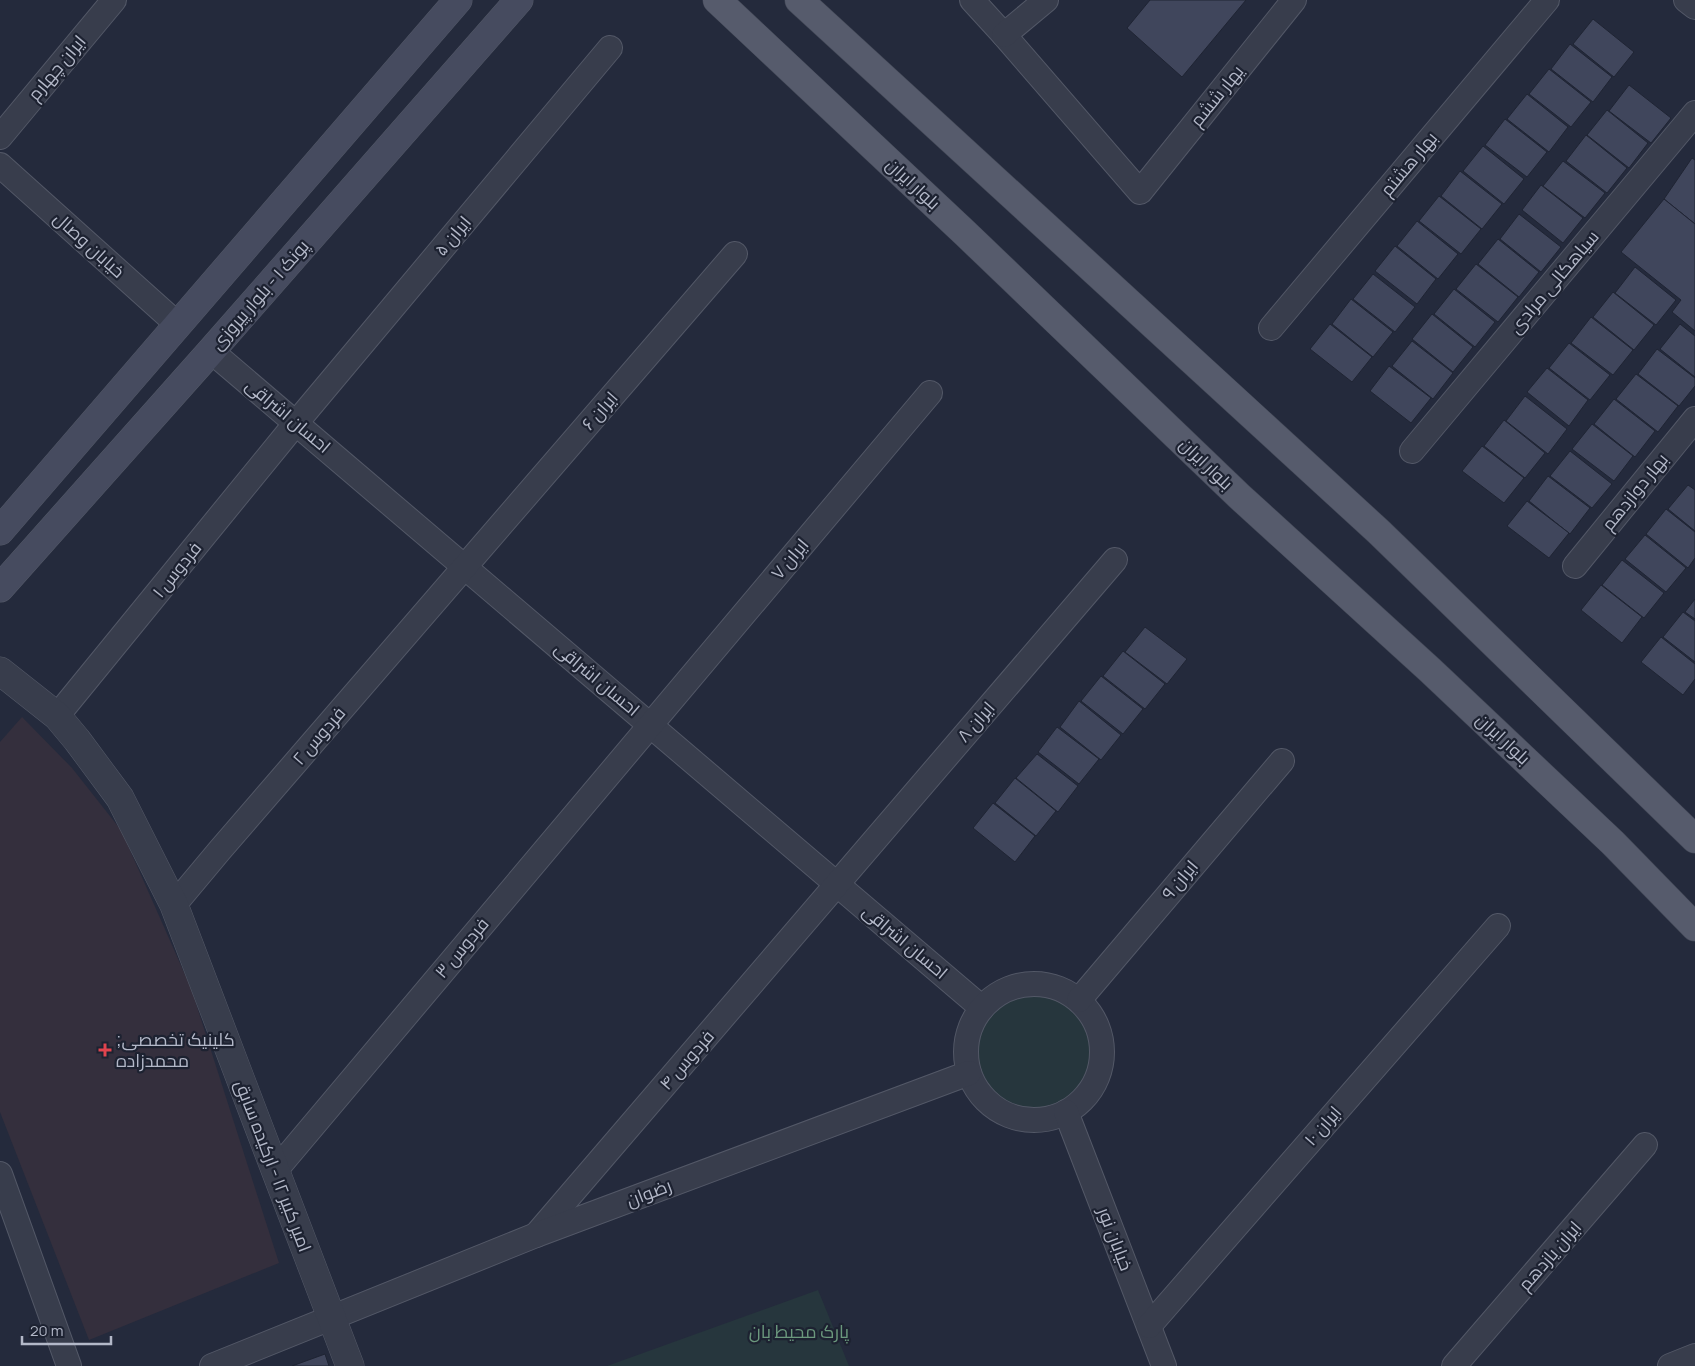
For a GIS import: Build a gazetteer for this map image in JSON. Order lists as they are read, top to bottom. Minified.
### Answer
{"streets":{"main road":["بلوار ایران","پونک ۱ - بلوار پیروزی"],"street":["ایران چهارم","یهار ششم","بهار هشتم","ایران ۵","خیابان وصال","سیاهکالی مرادی","ایران ۶","احسان اشراقی","بهار دوازدهم","ایران ۷","فردوس ۱","ایران ۸","فردوس ۲","ایران ۹","فردوس ۳","فردوس ۴","ایران ۱۰","امیر کبیر ۱۲ - ارکیده سابق","رضوان","خیابان نور","ایران یازدهم"]},"crossings":[["ایران ۵","احسان اشراقی"],["ایران ۵","فردوس ۱"],["پونک ۱ - بلوار پیروزی","احسان اشراقی"],["ایران ۶","احسان اشراقی"],["ایران ۶","فردوس ۲"],["احسان اشراقی","ایران ۷"],["احسان اشراقی","فردوس ۱"],["احسان اشراقی","ایران ۸"],["احسان اشراقی","فردوس ۲"],["احسان اشراقی","ایران ۹"],["احسان اشراقی","فردوس ۳"],["احسان اشراقی","فردوس ۴"],["احسان اشراقی","رضوان"],["احسان اشراقی","خیابان نور"],["ایران ۷","فردوس ۳"],["فردوس ۱","امیر کبیر ۱۲ - ارکیده سابق"],["ایران ۸","فردوس ۴"],["فردوس ۲","امیر کبیر ۱۲ - ارکیده سابق"],["ایران ۹","رضوان"],["ایران ۹","خیابان نور"],["فردوس ۳","امیر کبیر ۱۲ - ارکیده سابق"],["فردوس ۴","رضوان"],["ایران ۱۰","خیابان نور"],["امیر کبیر ۱۲ - ارکیده سابق","رضوان"],["رضوان","خیابان نور"]],"parks":["پارک محیط بان"],"places":{"health":[";کلینیک تخصصی محمدزاده"]},"scale_bar":"20 m"}
